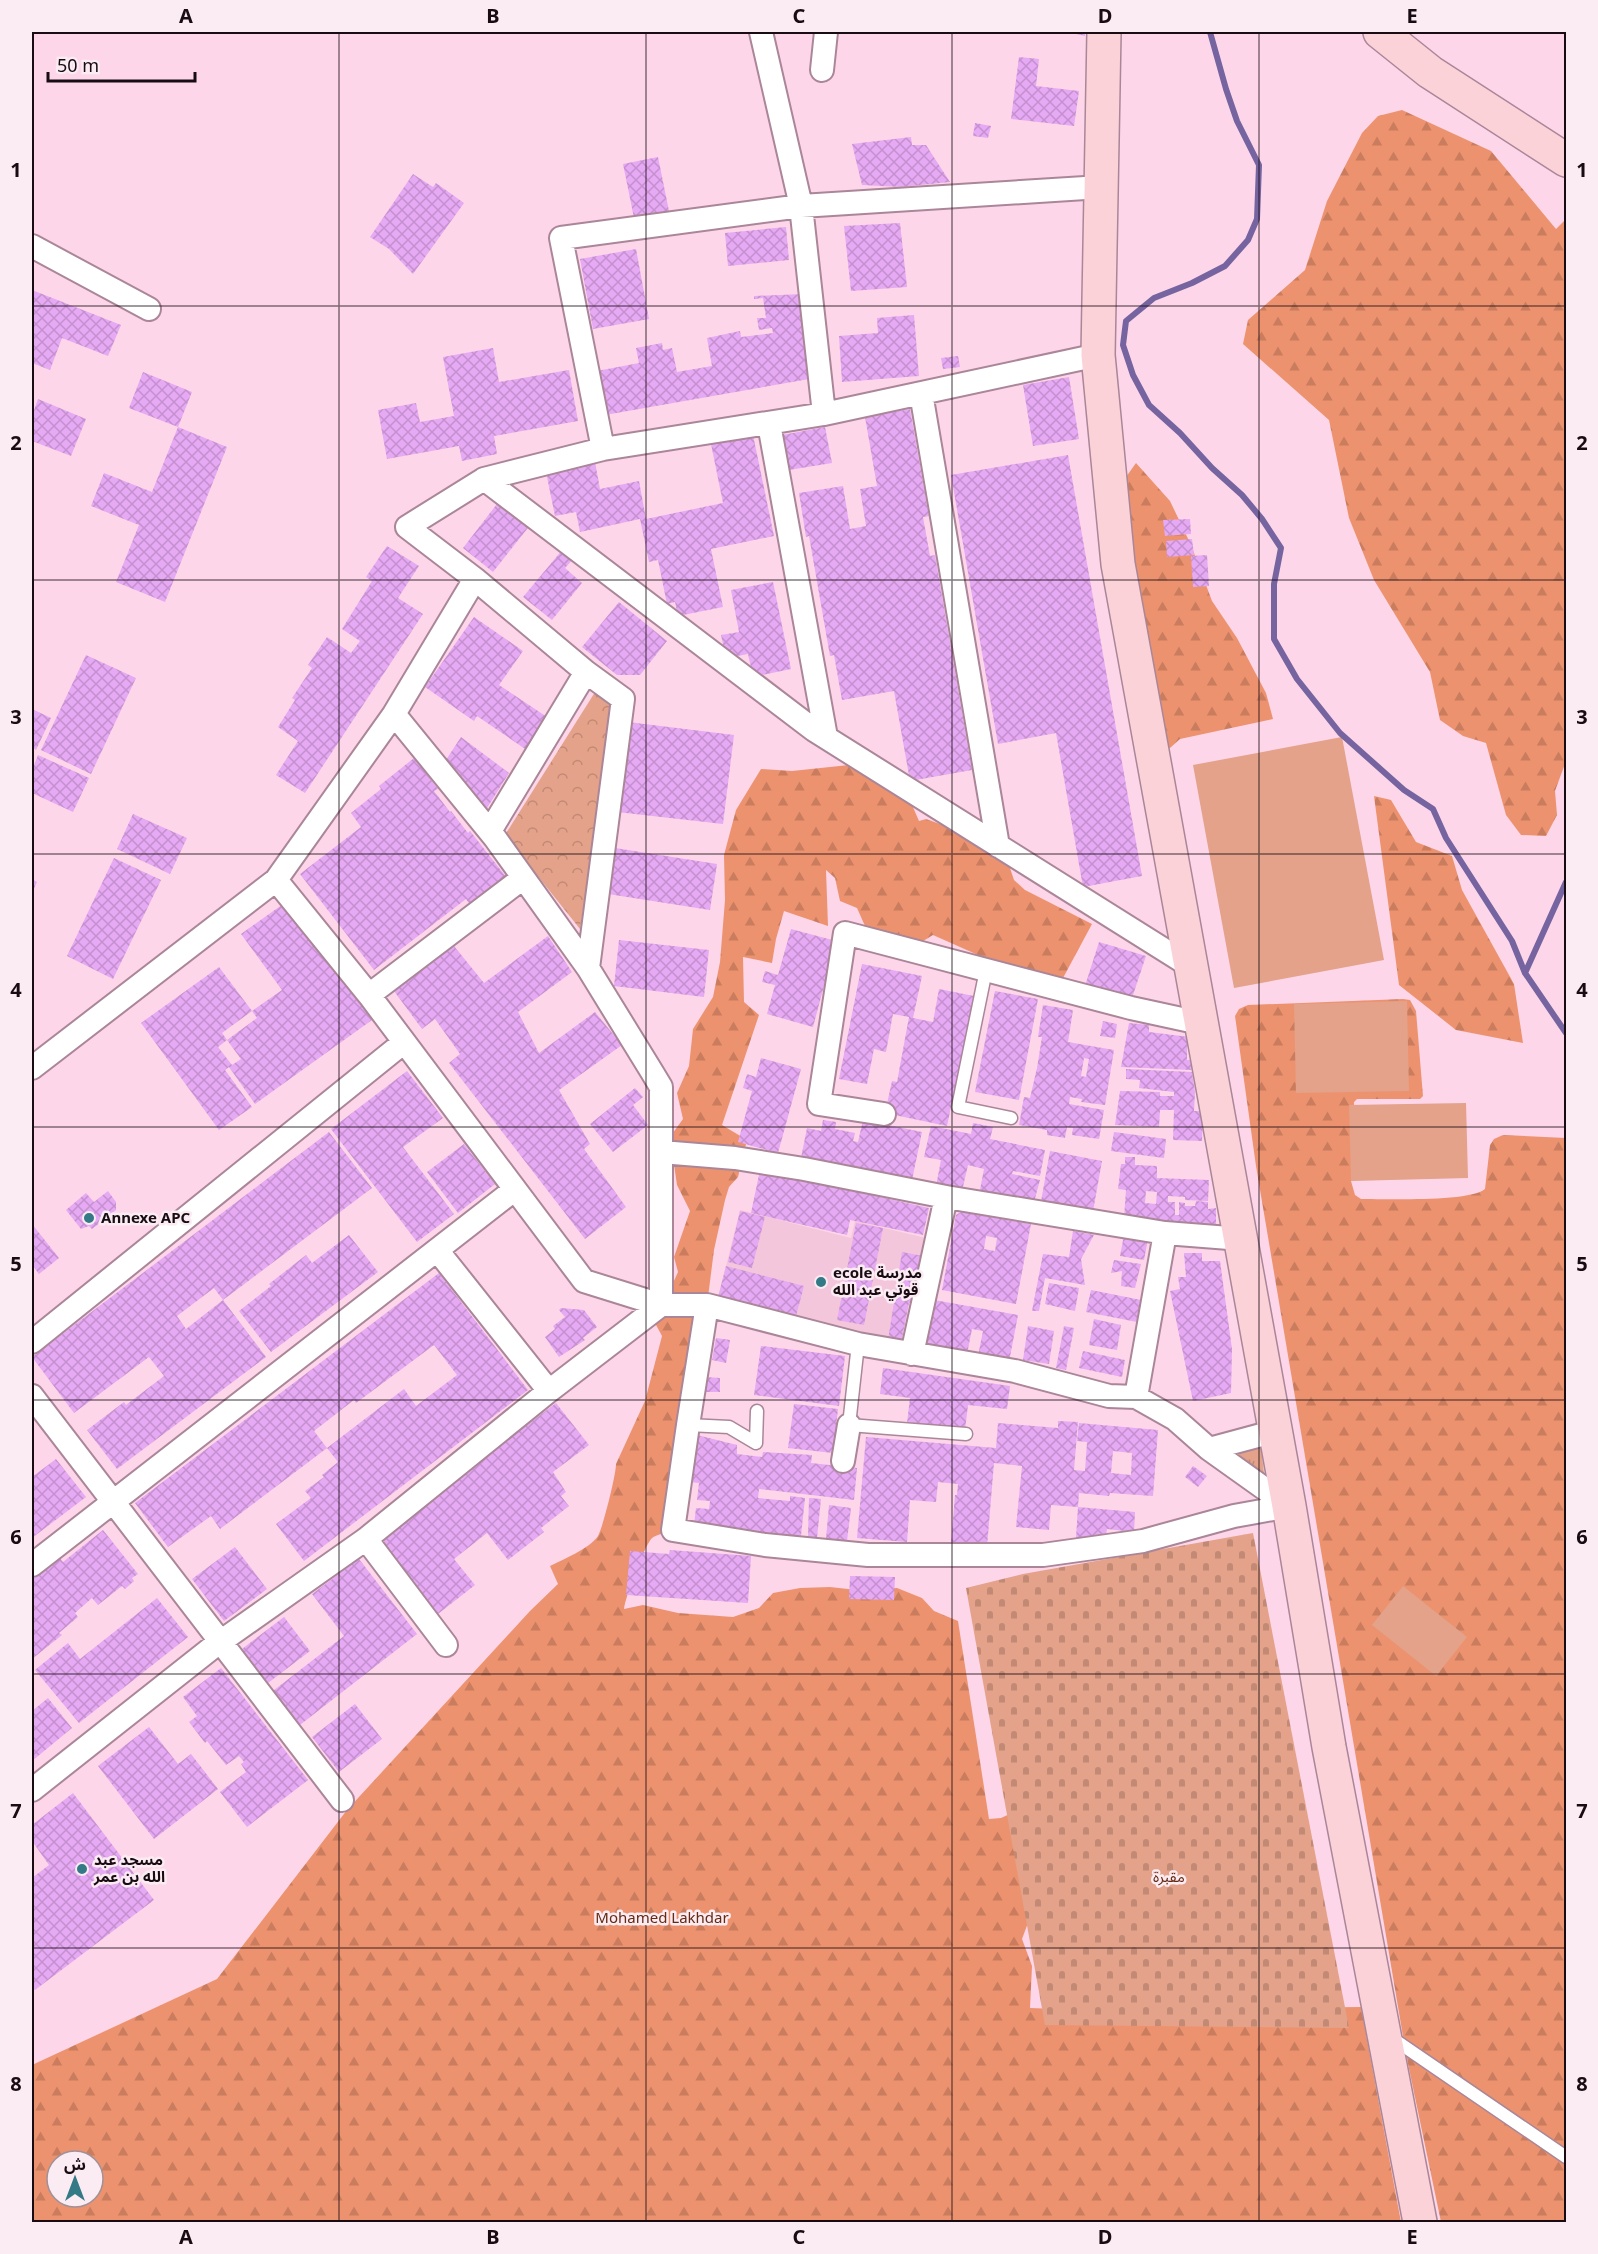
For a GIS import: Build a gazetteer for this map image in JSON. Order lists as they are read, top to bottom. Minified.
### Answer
{"parks":["مقبرة","Mohamed Lakhdar"],"places":["Annexe APC","ecole مدرسة قوتي عبد الله","مسجد عبد الله بن عمر"],"scale_bar":"50 m","north":"top","grid":{"columns":["A","B","C","D","E"],"rows":["1","2","3","4","5","6","7","8"]}}
